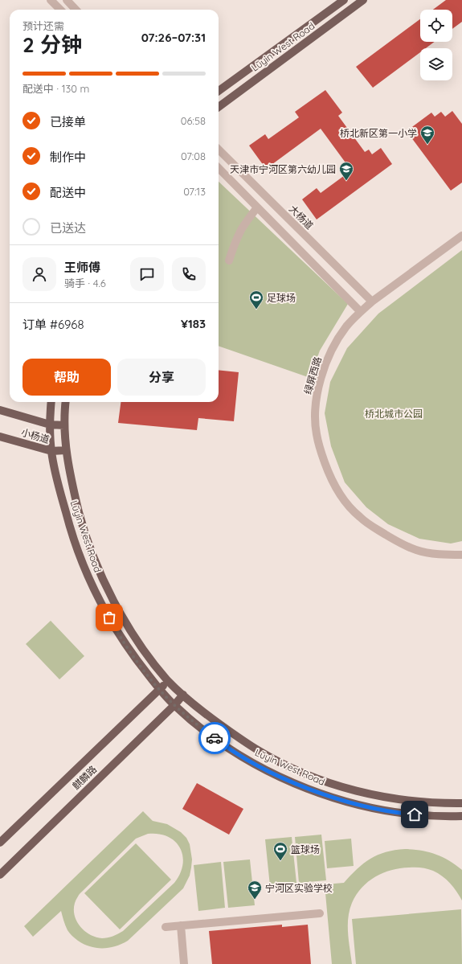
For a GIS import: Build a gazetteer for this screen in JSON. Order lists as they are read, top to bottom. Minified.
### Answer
{"streets":{"main road":["Lüyin West Road","小杨道","麒麟路"],"street":["大杨道","绿屏西路"]},"crossings":[["Lüyin West Road","小杨道"],["Lüyin West Road","麒麟路"],["大杨道","绿屏西路"]],"parks":["桥北城市公园"],"places":{"school or university":["桥北新区第一小学","天津市宁河区第六幼儿园","宁河区实验学校"],"sports":["足球场","篮球场"]},"page":{"heading":["2 分钟","预计还需","07:26–07:31"],"panel":["王师傅","骑手 · 4.6","订单 #6968","¥183"],"bar":"配送中 · 130 m","list":[["已接单","06:58"],["制作中","07:08"],["配送中","07:13"],"已送达"],"buttons":["帮助","分享"]}}
